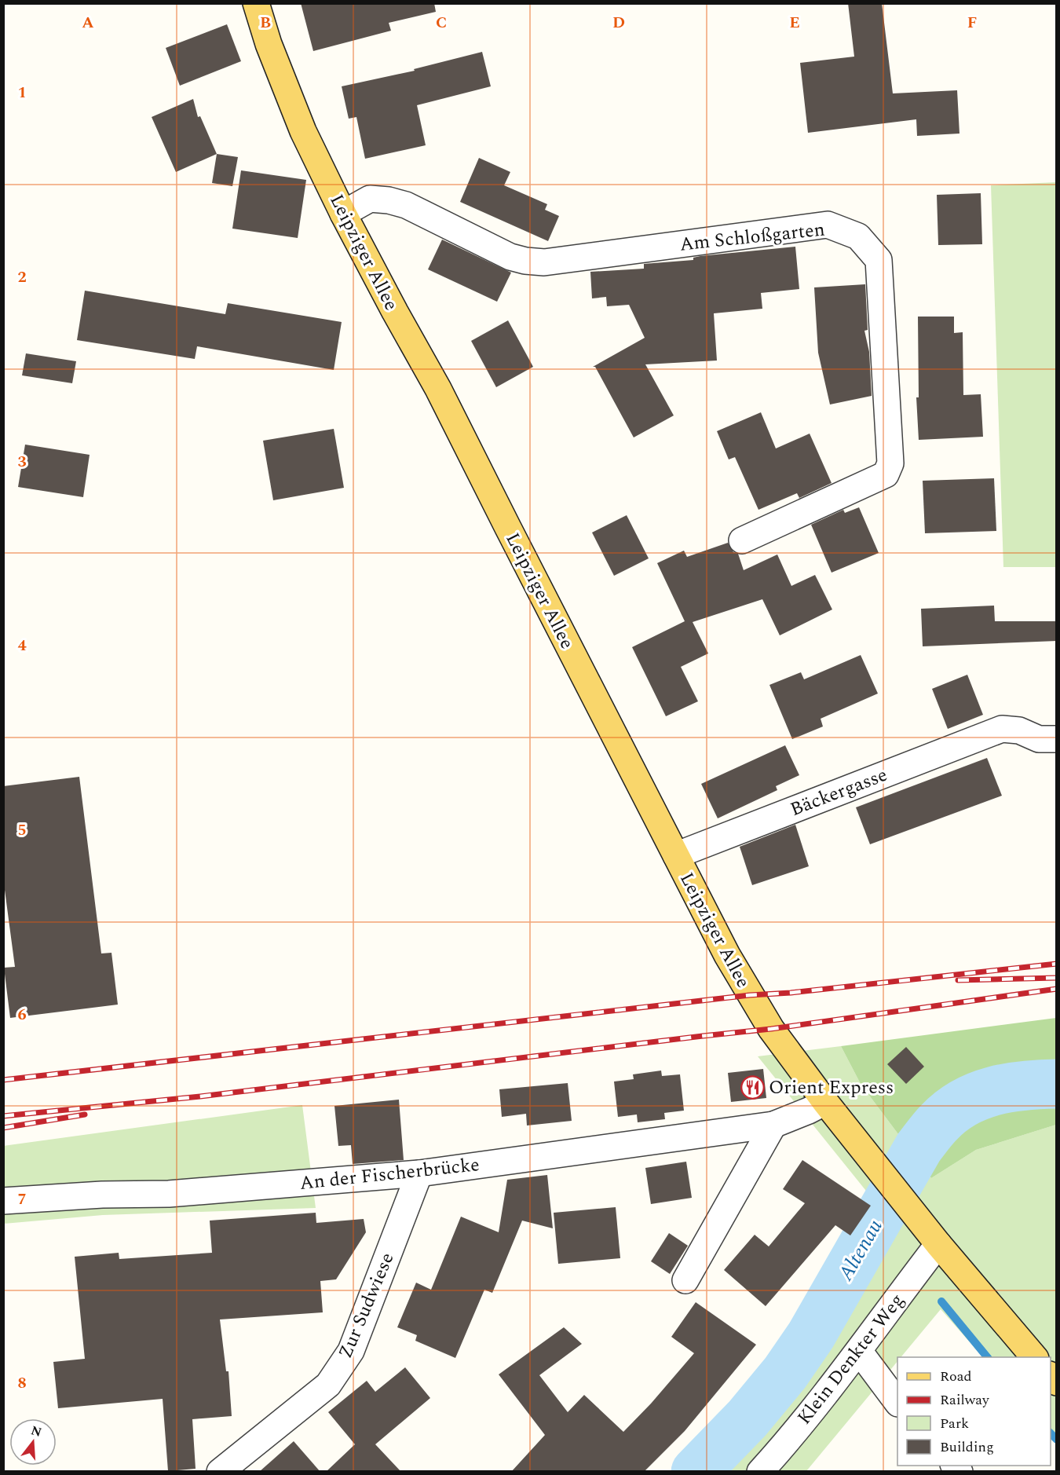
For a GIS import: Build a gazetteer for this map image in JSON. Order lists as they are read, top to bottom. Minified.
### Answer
{"streets":{"main road":["Leipziger Allee"],"street":["Am Schloßgarten","Bäckergasse","An der Fischerbrücke","Zur Sudwiese","Klein Denkter Weg"]},"crossings":[["Am Schloßgarten","Leipziger Allee"],["Leipziger Allee","Bäckergasse"],["Leipziger Allee","An der Fischerbrücke"],["Leipziger Allee","Klein Denkter Weg"],["An der Fischerbrücke","Zur Sudwiese"]],"water":["Altenau"],"places":{"restaurant":["Orient Express"]},"legend":["Road","Railway","Park","Building"],"north":"top","grid":{"columns":["A","B","C","D","E","F"],"rows":["1","2","3","4","5","6","7","8"]}}
